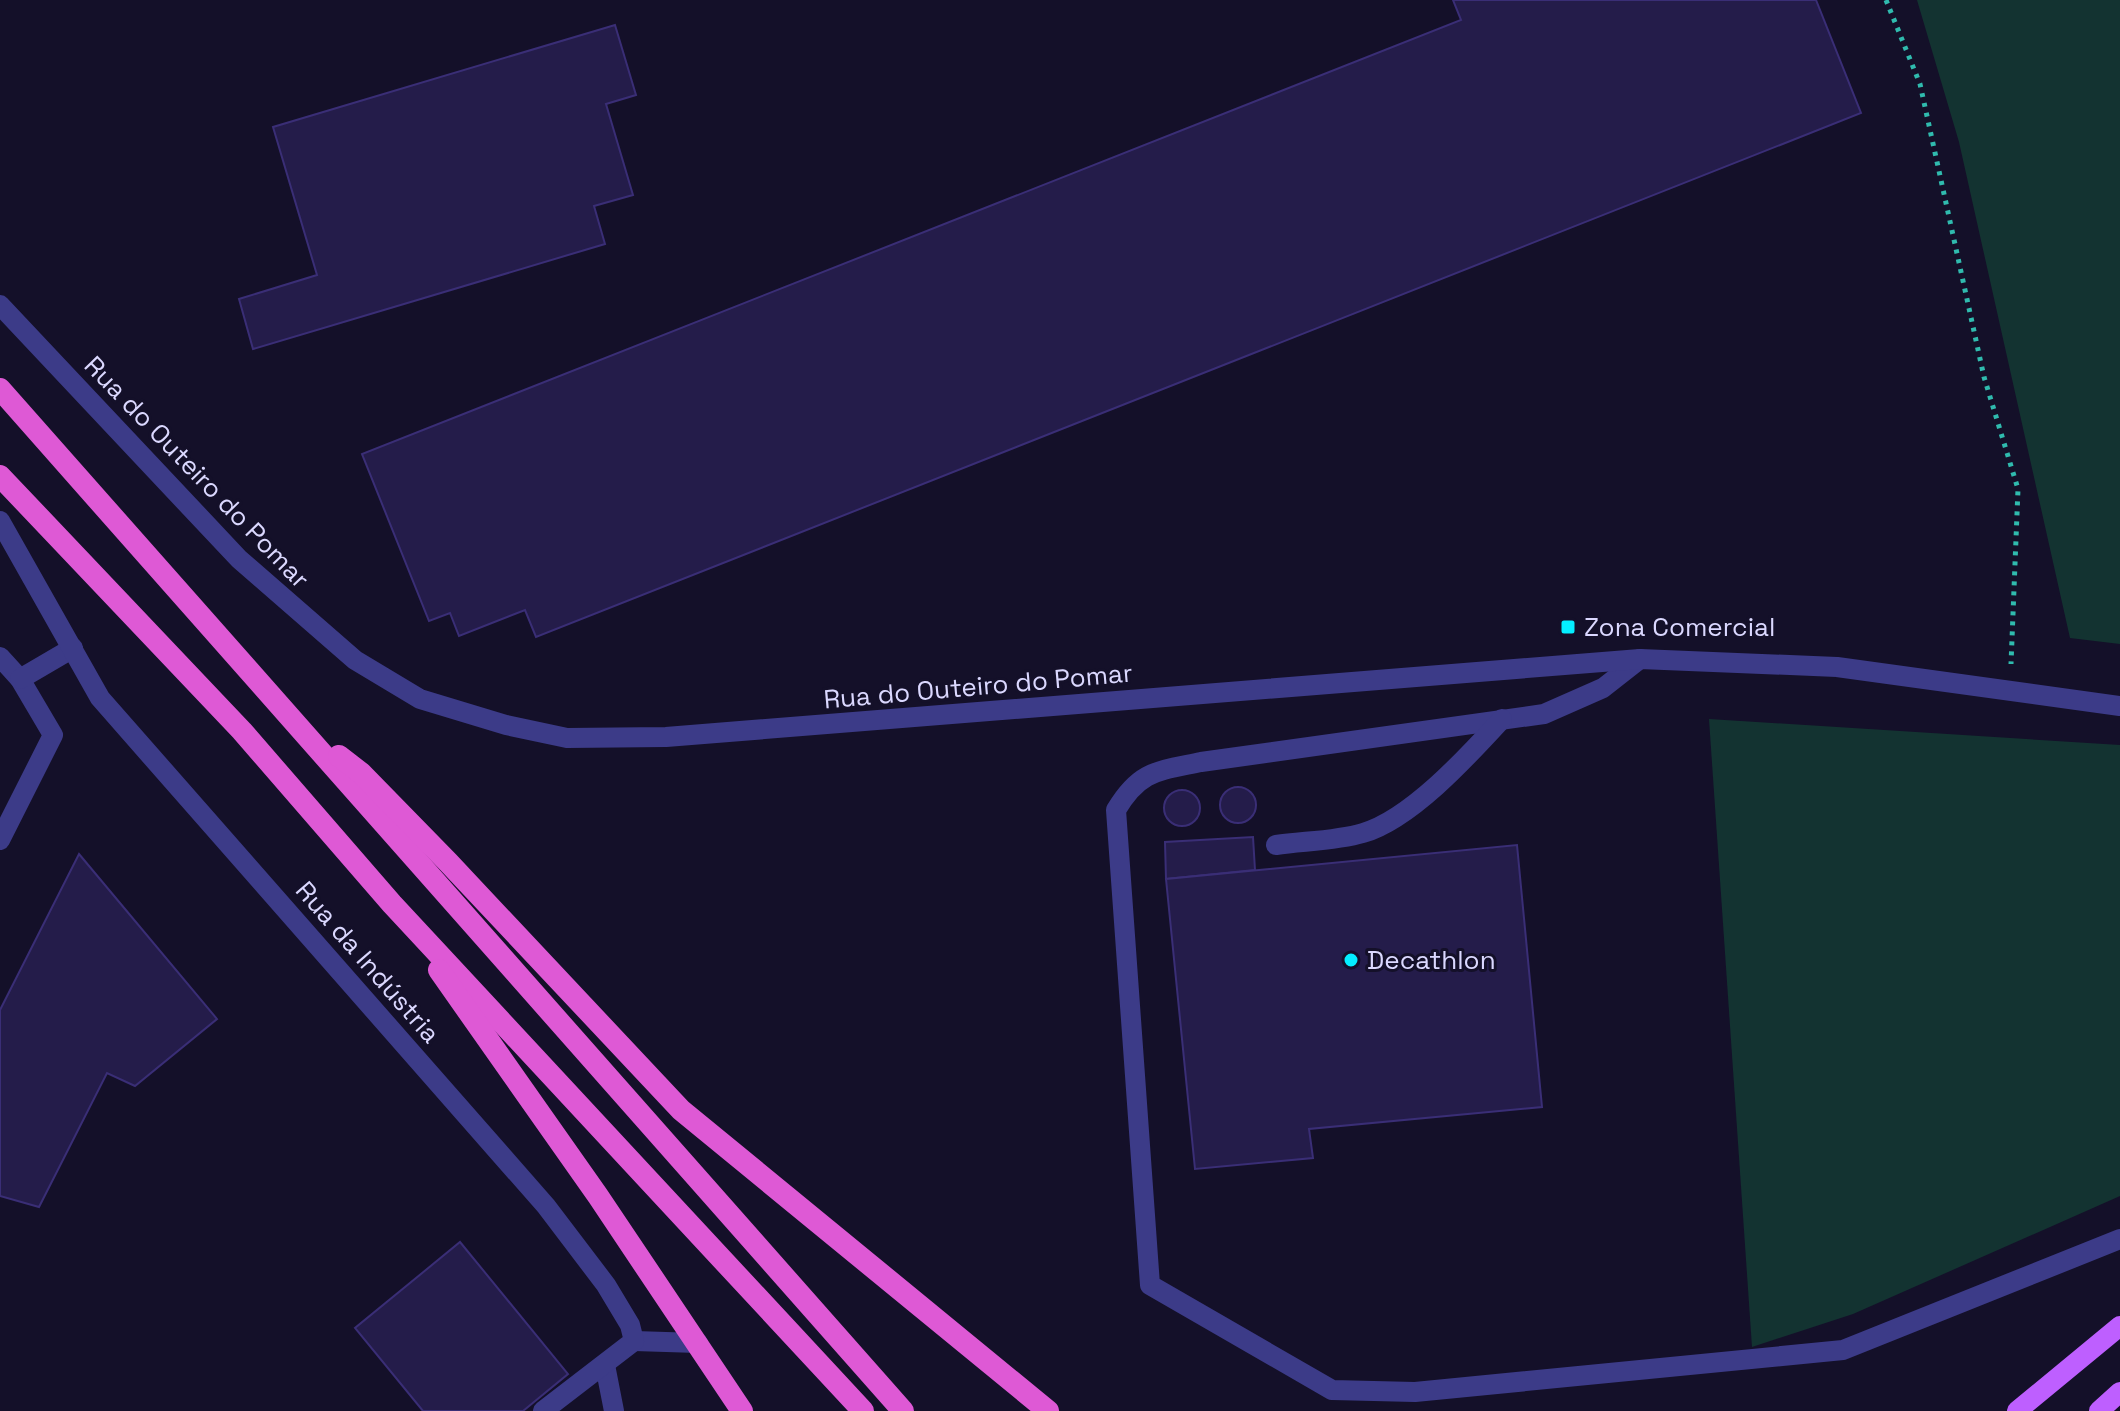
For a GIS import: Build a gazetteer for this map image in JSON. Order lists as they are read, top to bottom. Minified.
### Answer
{"streets":{"street":["Rua do Outeiro do Pomar","Rua da Indústria"]},"places":{"transit":["Zona Comercial"],"other":["Decathlon"]}}
